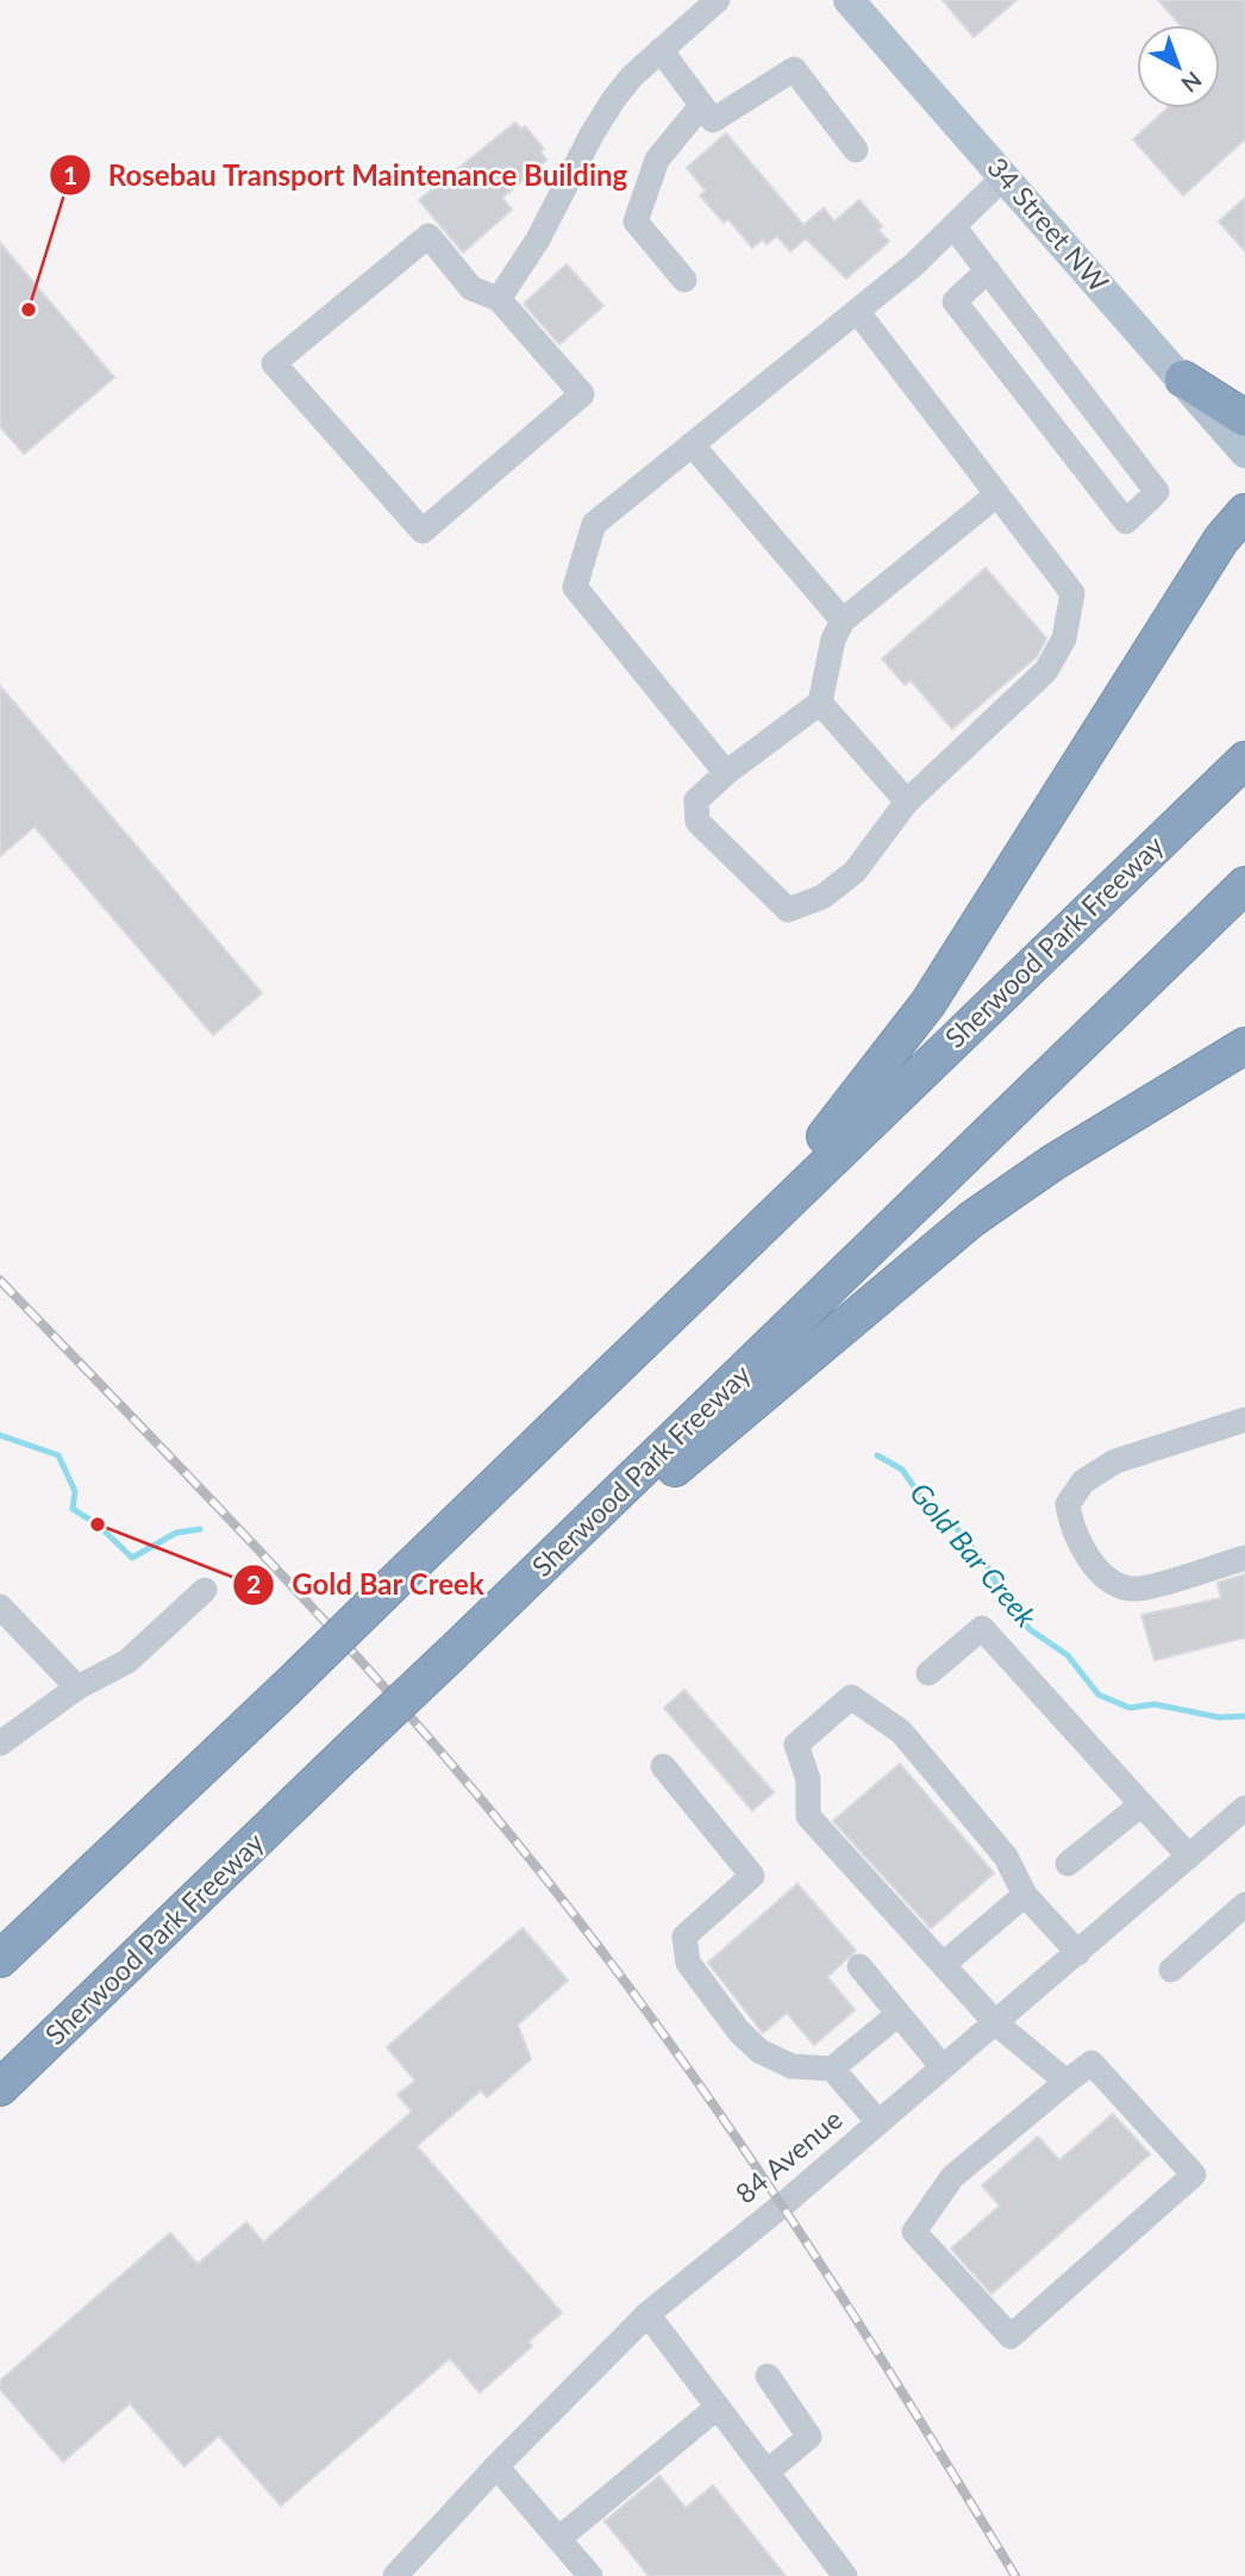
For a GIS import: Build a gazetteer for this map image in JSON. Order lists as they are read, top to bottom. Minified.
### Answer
{"streets":{"highway":["Sherwood Park Freeway"],"main road":["34 Street NW"],"street":["84 Avenue"]},"water":["Gold Bar Creek"],"places":["Rosebau Transport Maintenance Building","Gold Bar Creek"],"north":"bottom right"}
